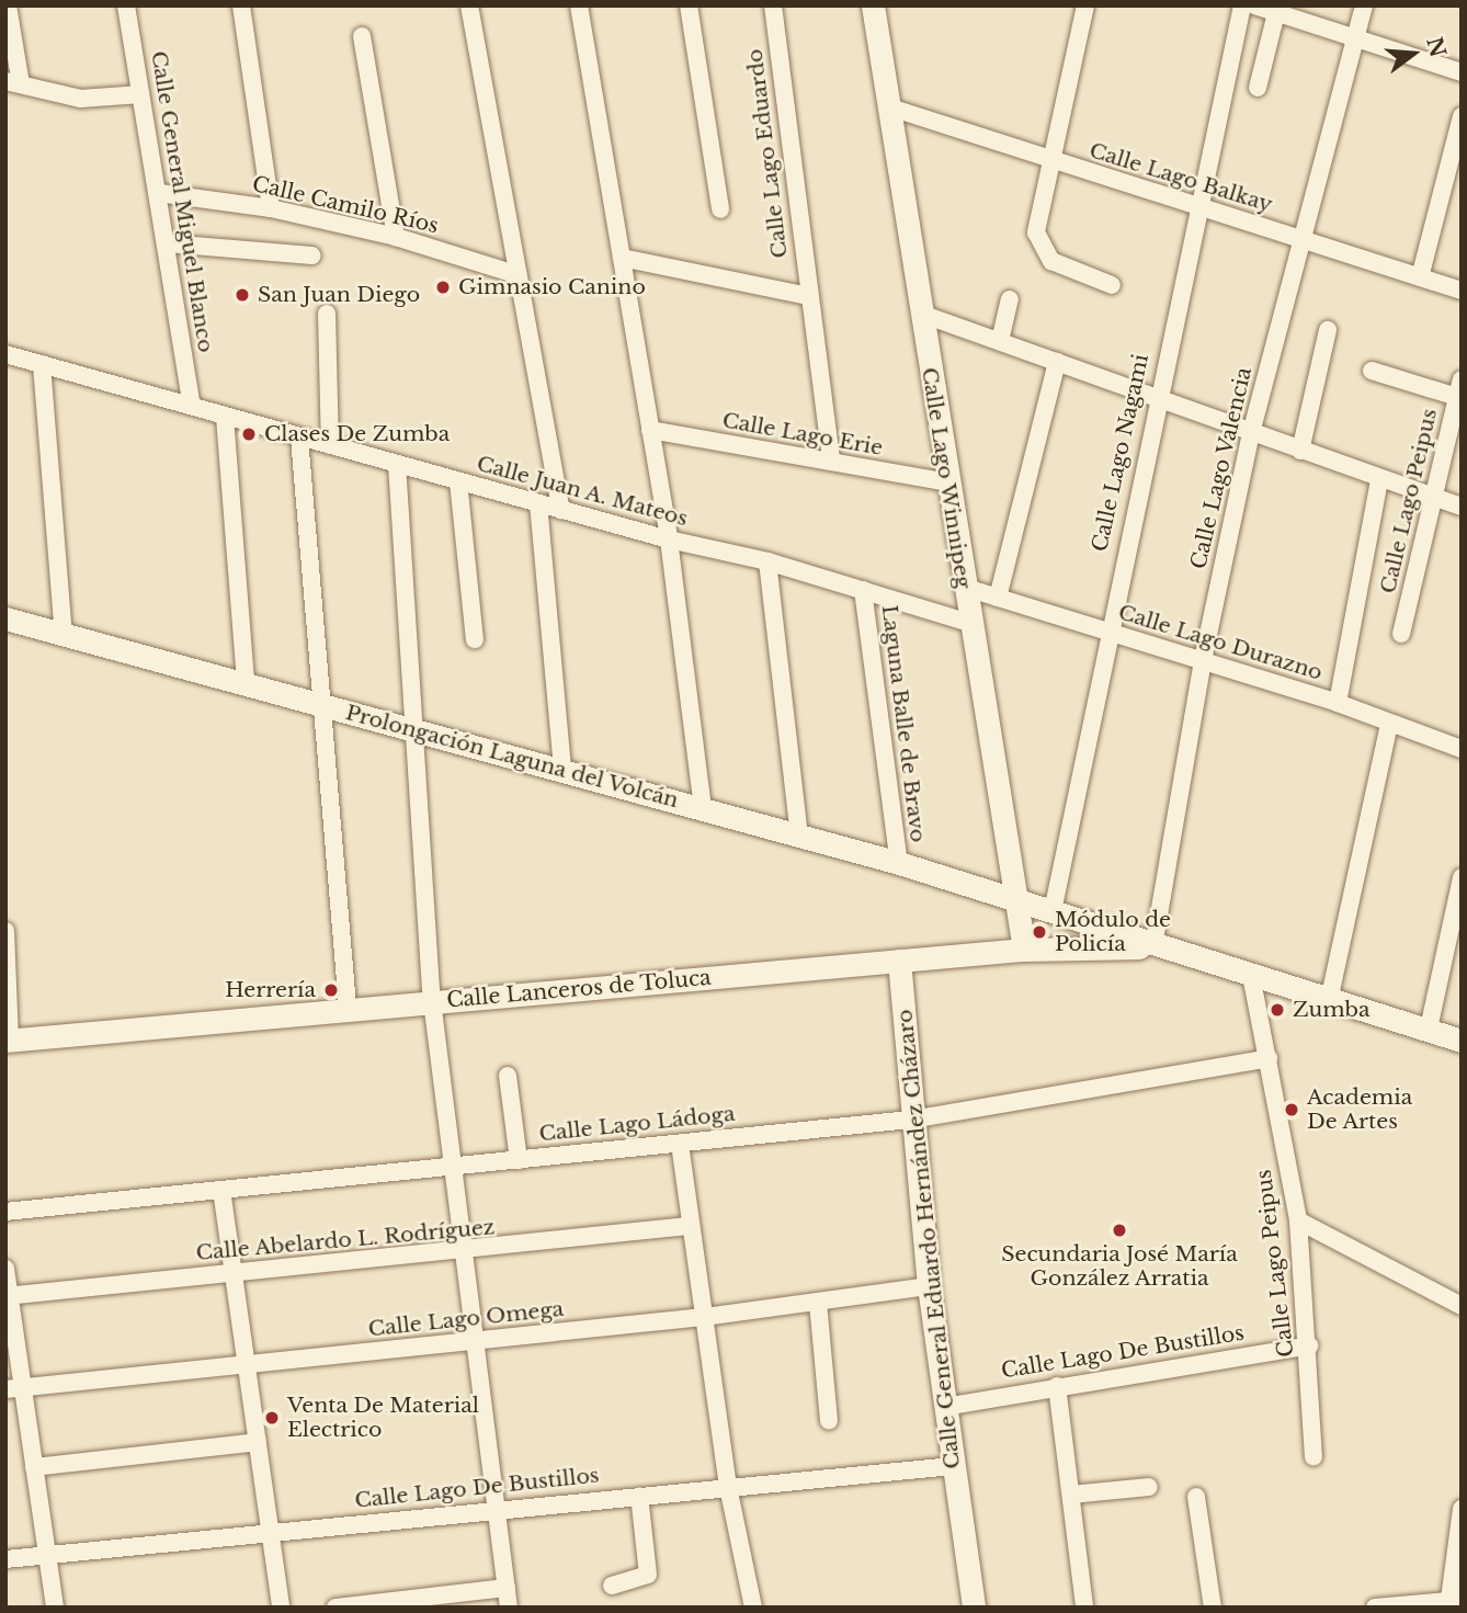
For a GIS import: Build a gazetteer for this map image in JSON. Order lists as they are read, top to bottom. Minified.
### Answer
{"streets":{"main road":["Calle Lago Winnipeg","Prolongación Laguna del Volcán","Calle Lanceros de Toluca","Calle General Eduardo Hernández Cházaro"],"street":["Calle Lago Eduardo","Calle Lago Balkay","Calle General Miguel Blanco","Calle Camilo Ríos","Calle Lago Erie","Calle Lago Nagami","Calle Lago Valencia","Calle Juan A. Mateos","Calle Lago Peipus","Calle Lago Durazno","Laguna Balle de Bravo","Calle Lago Ládoga","Calle Abelardo L. Rodríguez","Calle Lago Omega","Calle Lago De Bustillos"]},"crossings":[["Calle Lago Eduardo","Calle Lago Erie"],["Calle Lago Balkay","Calle Lago Nagami"],["Calle Lago Balkay","Calle Lago Valencia"],["Calle Lago Balkay","Calle Lago Winnipeg"],["Calle General Miguel Blanco","Calle Camilo Ríos"],["Calle General Miguel Blanco","Calle Juan A. Mateos"],["Calle Lago Erie","Calle Lago Winnipeg"],["Calle Lago Nagami","Calle Lago Durazno"],["Calle Lago Nagami","Prolongación Laguna del Volcán"],["Calle Lago Valencia","Calle Lago Durazno"],["Calle Lago Valencia","Prolongación Laguna del Volcán"],["Calle Lago Valencia","Calle Lanceros de Toluca"],["Calle Lago Winnipeg","Calle Juan A. Mateos"],["Calle Lago Winnipeg","Calle Lago Durazno"],["Calle Lago Winnipeg","Prolongación Laguna del Volcán"],["Calle Lago Winnipeg","Calle Lanceros de Toluca"],["Calle Juan A. Mateos","Laguna Balle de Bravo"],["Calle Lago Peipus","Prolongación Laguna del Volcán"],["Calle Lago Peipus","Calle Lago Ládoga"],["Calle Lago Peipus","Calle Lago De Bustillos"],["Laguna Balle de Bravo","Prolongación Laguna del Volcán"],["Prolongación Laguna del Volcán","Calle Lanceros de Toluca"],["Calle Lanceros de Toluca","Calle General Eduardo Hernández Cházaro"],["Calle Lago Ládoga","Calle General Eduardo Hernández Cházaro"],["Calle General Eduardo Hernández Cházaro","Calle Lago Omega"],["Calle General Eduardo Hernández Cházaro","Calle Lago De Bustillos"]],"places":["Gimnasio Canino","San Juan Diego","Clases De Zumba","Módulo de Policía","Herrería","Zumba","Academia De Artes","Secundaria José María González Arratia","Venta De Material Electrico"],"north":"right"}
